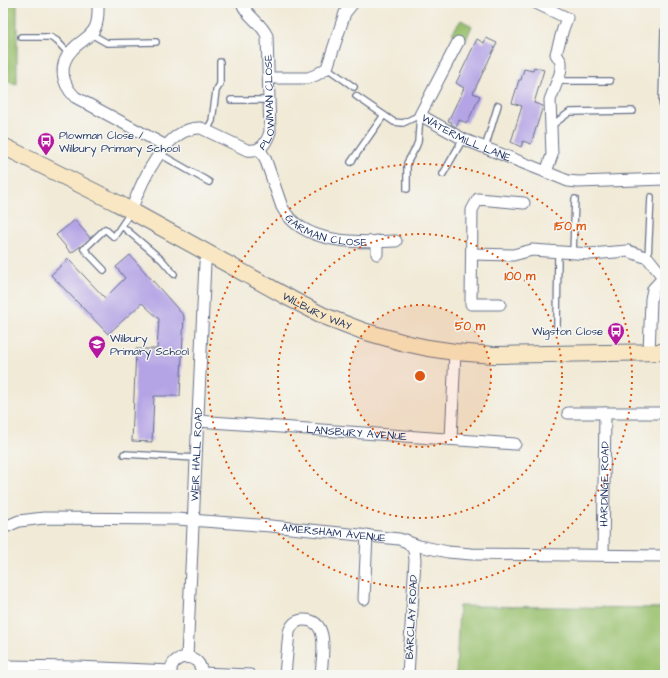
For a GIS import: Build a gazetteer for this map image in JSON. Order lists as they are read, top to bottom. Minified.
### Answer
{"streets":{"street":["PLOWMAN CLOSE","WATERMILL LANE","GARMAN CLOSE","WILBURY WAY","LANSBURY AVENUE","WEIR HALL ROAD","HARDINGE ROAD","AMERSHAM AVENUE","BARCLAY ROAD"]},"crossings":[["PLOWMAN CLOSE","GARMAN CLOSE"],["PLOWMAN CLOSE","WILBURY WAY"],["WILBURY WAY","WEIR HALL ROAD"],["LANSBURY AVENUE","WEIR HALL ROAD"],["WEIR HALL ROAD","AMERSHAM AVENUE"],["HARDINGE ROAD","AMERSHAM AVENUE"],["AMERSHAM AVENUE","BARCLAY ROAD"]],"places":{"bus stop":["Plowman Close / Wilbury Primary School","Wigston Close"],"school or university":["Wilbury Primary School"]},"rings":["150 m","100 m","50 m"]}
